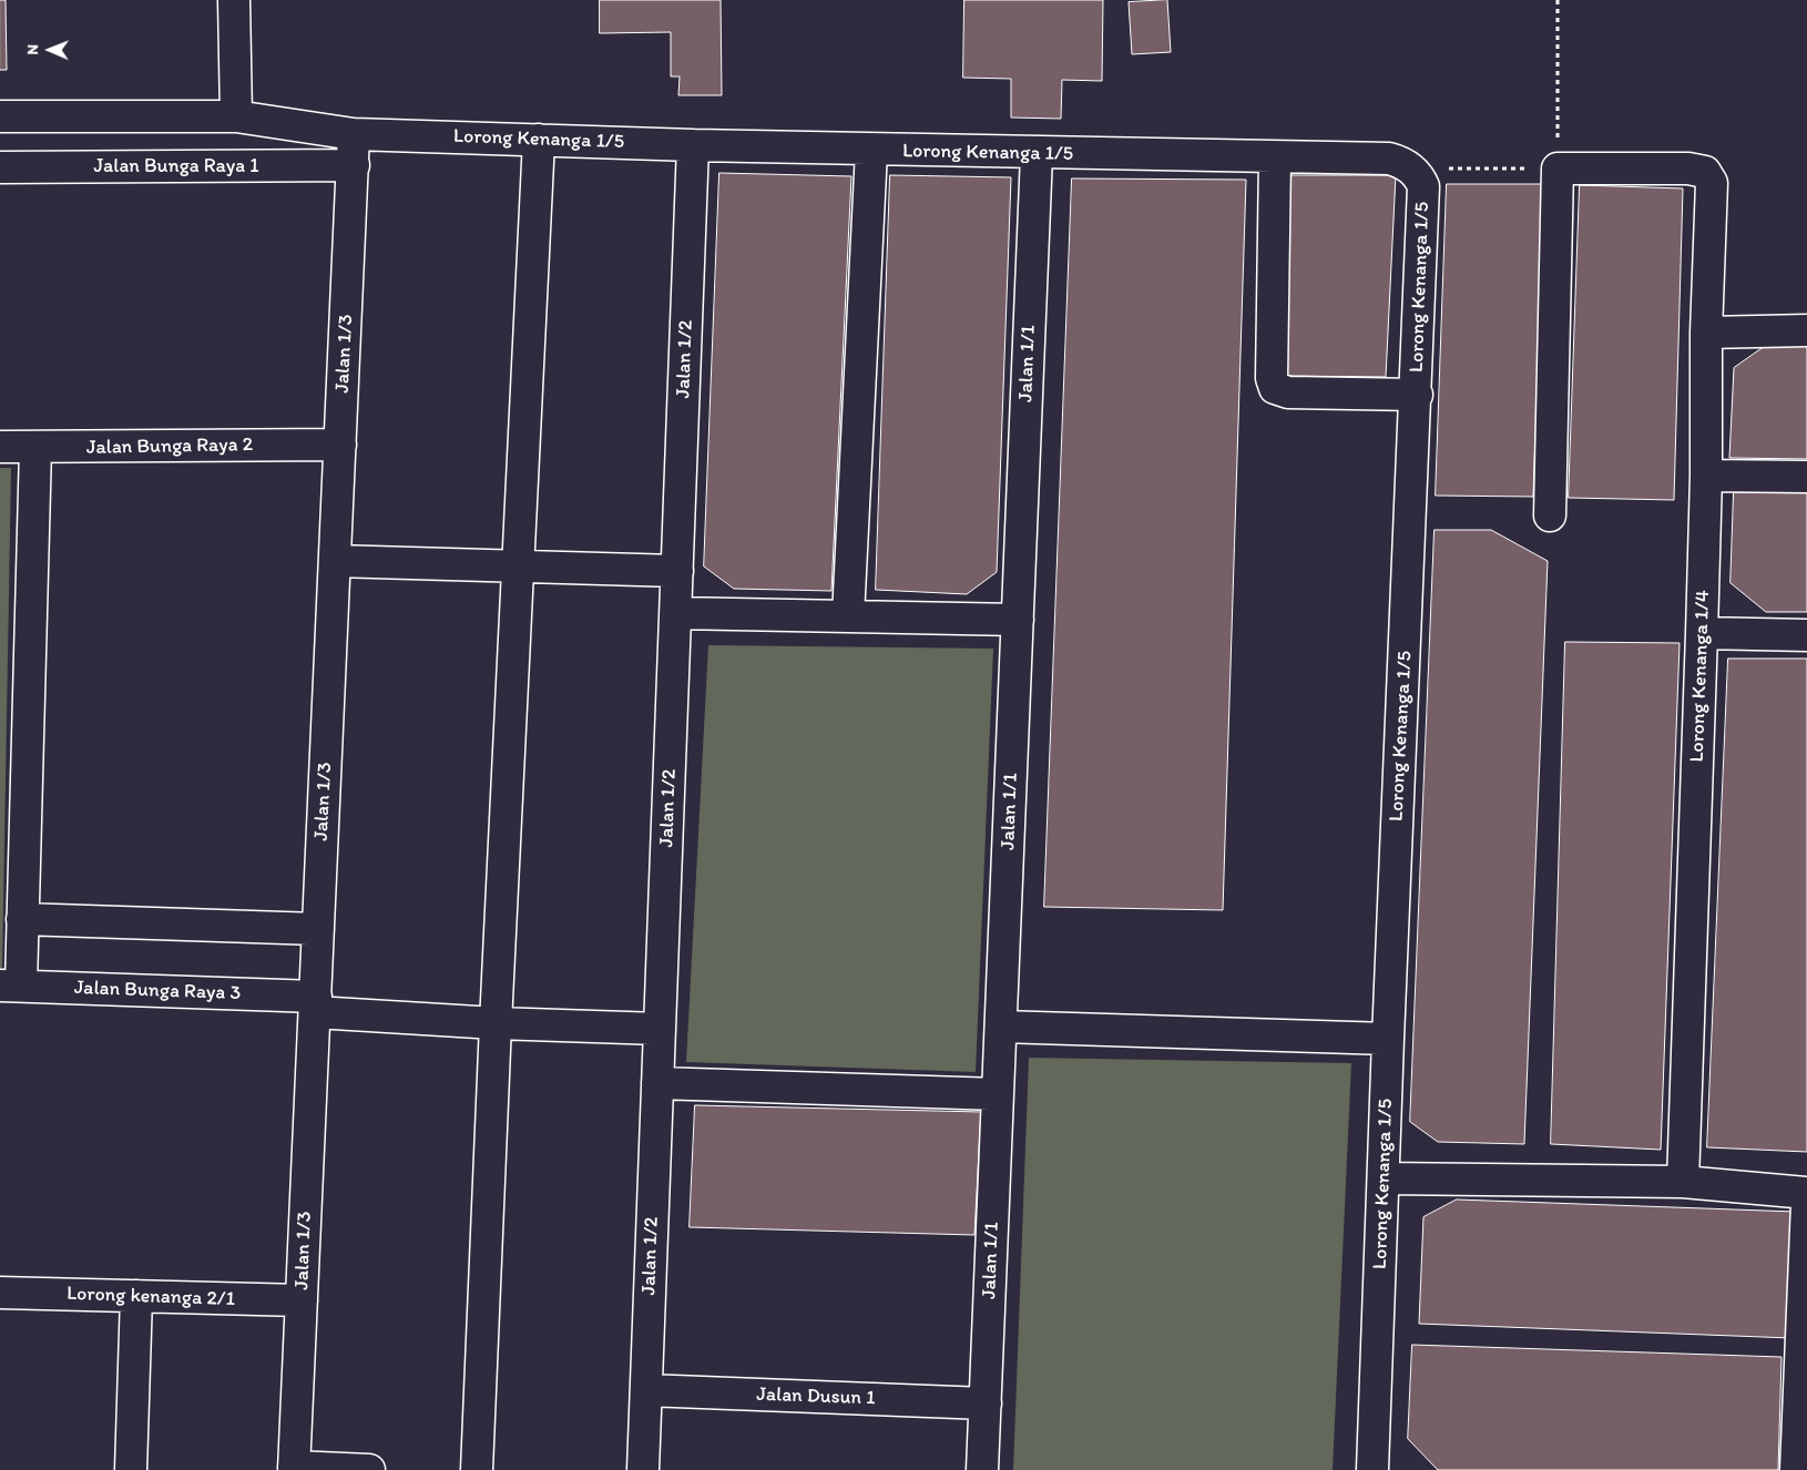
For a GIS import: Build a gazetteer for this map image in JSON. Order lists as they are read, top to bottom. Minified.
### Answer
{"streets":{"street":["Lorong Kenanga 1/5","Jalan Bunga Raya 1","Jalan 1/3","Jalan 1/2","Jalan 1/1","Jalan Bunga Raya 2","Lorong Kenanga 1/4","Jalan Bunga Raya 3","Lorong kenanga 2/1","Jalan Dusun 1"]},"crossings":[["Lorong Kenanga 1/5","Jalan 1/3"],["Lorong Kenanga 1/5","Jalan 1/2"],["Lorong Kenanga 1/5","Jalan 1/1"],["Jalan Bunga Raya 1","Jalan 1/3"],["Jalan 1/3","Jalan Bunga Raya 2"],["Jalan 1/3","Jalan Bunga Raya 3"],["Jalan 1/3","Lorong kenanga 2/1"],["Jalan 1/2","Jalan Bunga Raya 3"],["Jalan 1/2","Jalan Dusun 1"],["Jalan 1/1","Jalan Dusun 1"]],"north":"left"}
